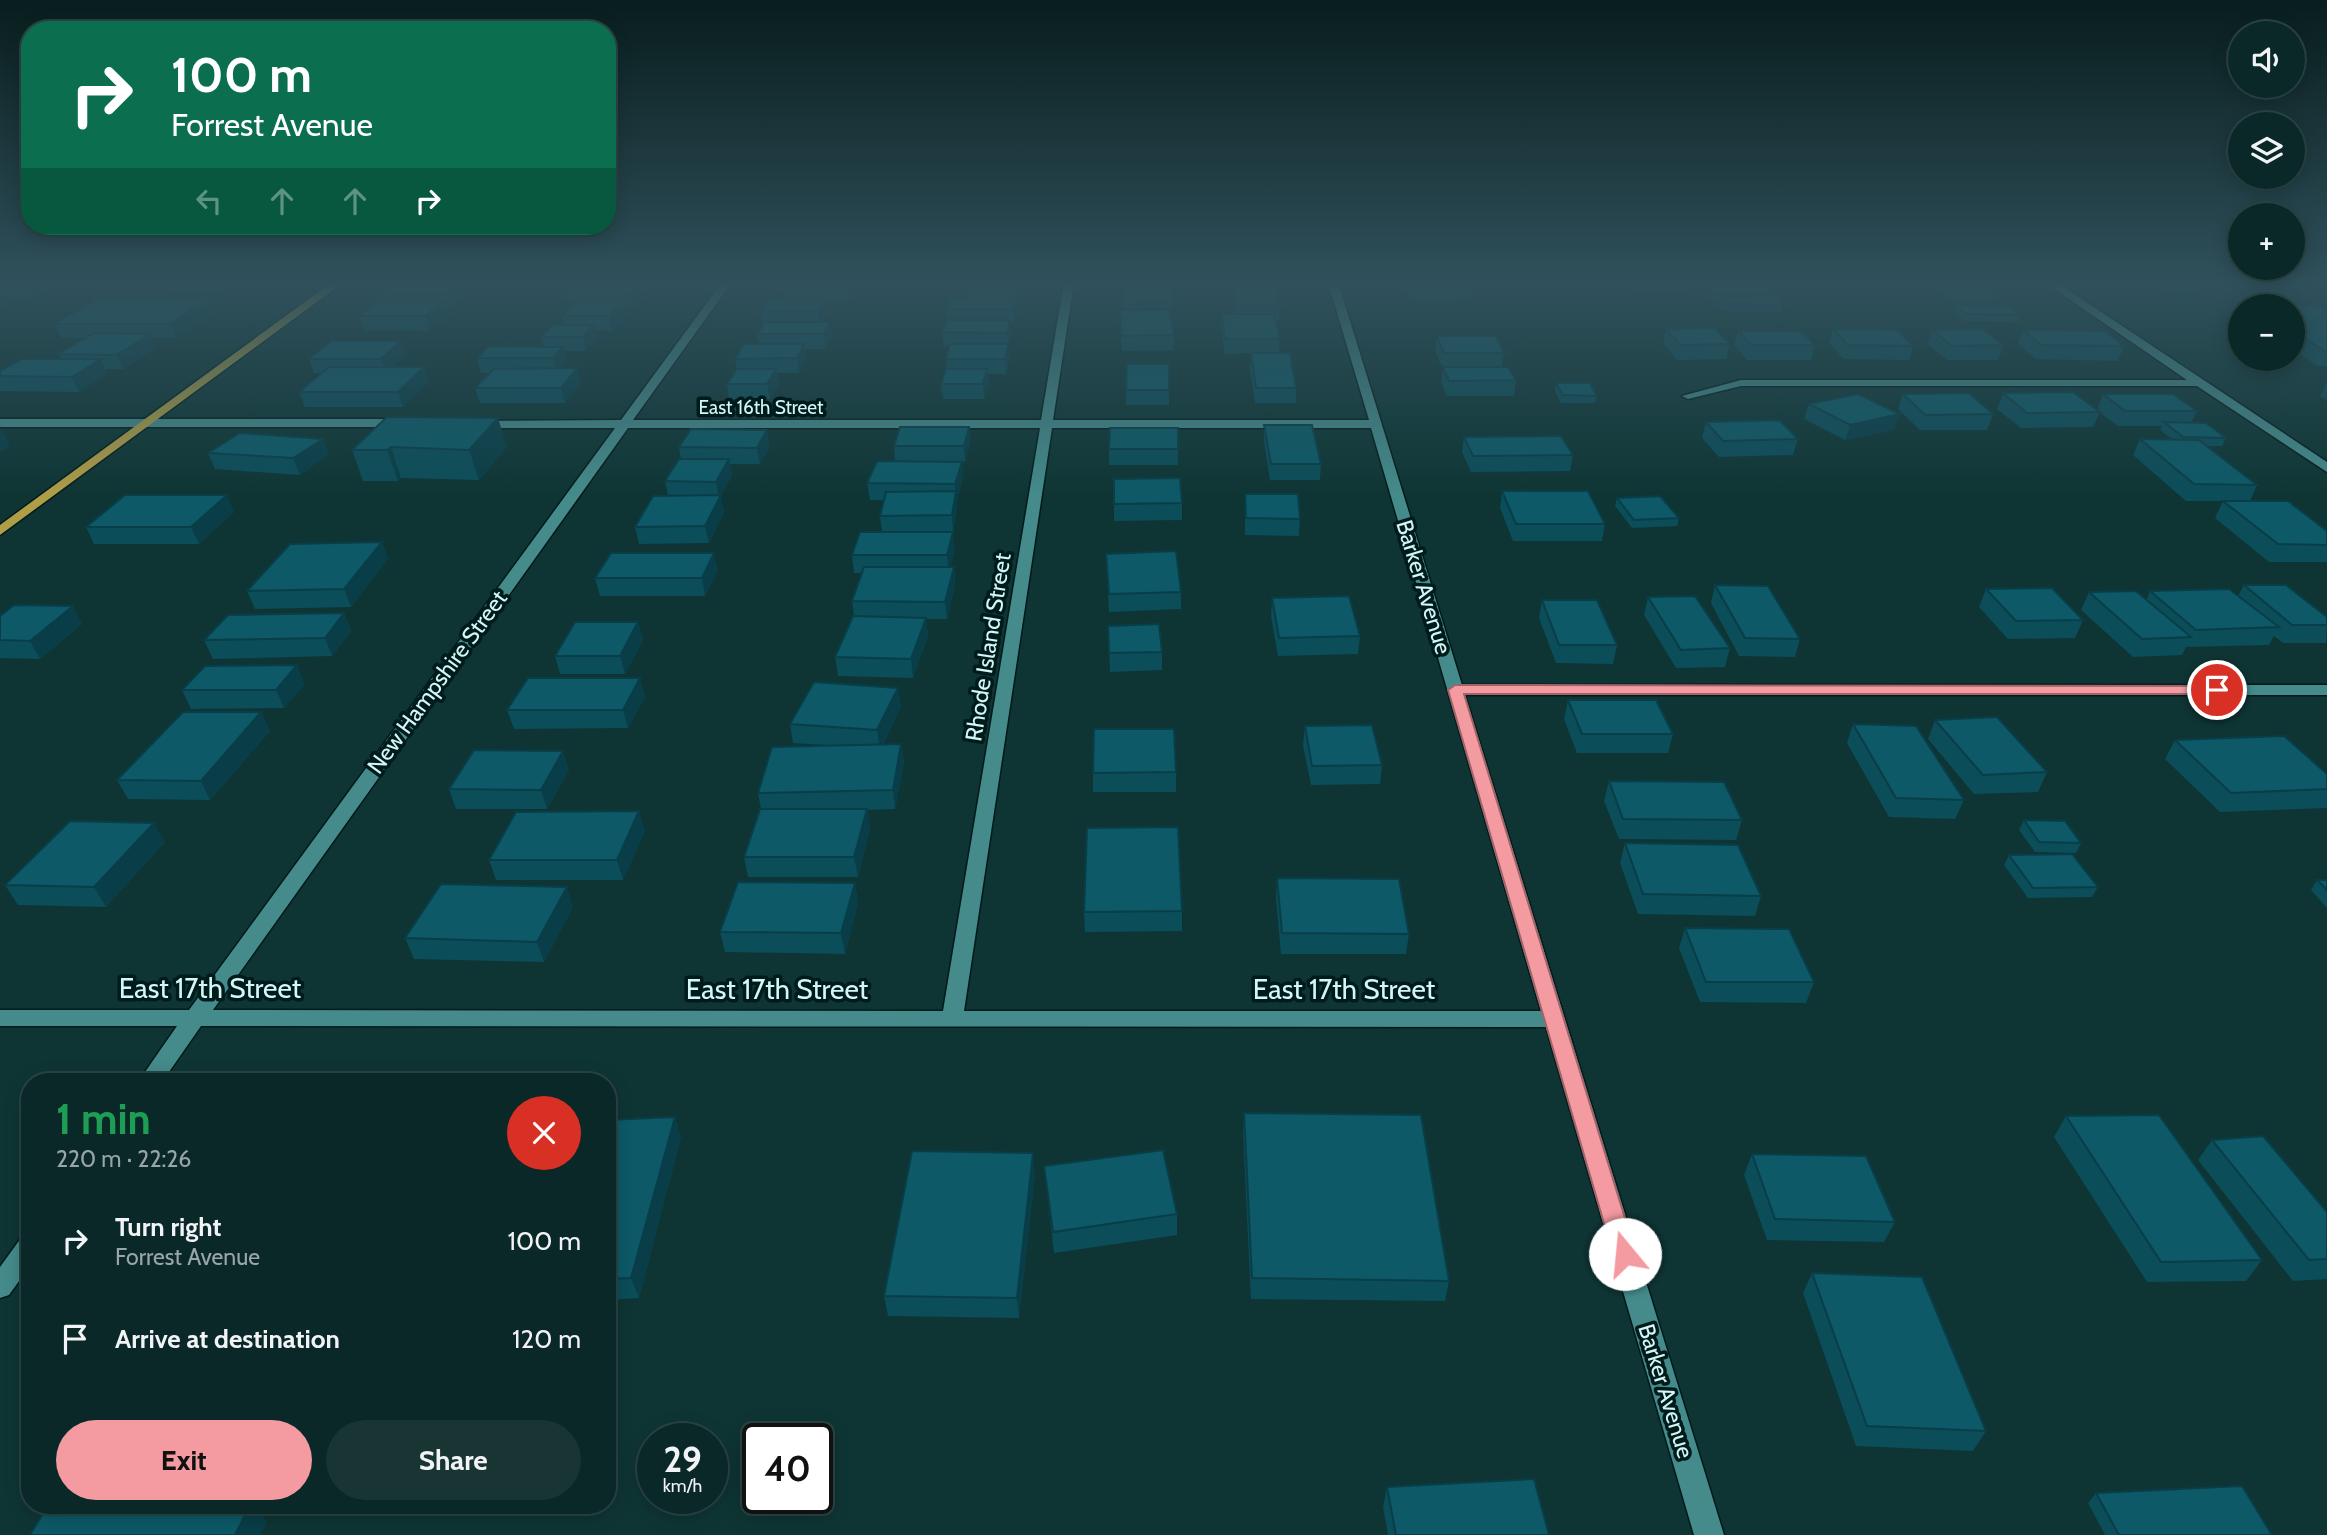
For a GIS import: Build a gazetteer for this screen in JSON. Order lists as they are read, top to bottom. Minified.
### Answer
{"streets":{"street":["East 16th Street","Barker Avenue","Rhode Island Street","New Hampshire Street","East 17th Street"]},"crossings":[["East 16th Street","Barker Avenue"],["East 16th Street","Rhode Island Street"],["East 16th Street","New Hampshire Street"],["Barker Avenue","East 17th Street"],["Rhode Island Street","East 17th Street"],["New Hampshire Street","East 17th Street"]],"page":{"map_buttons":["+","−"],"turn":["100 m","Forrest Avenue"],"heading":["1 min","220 m · 22:26"],"list":[{"name":"Turn right","note":"Forrest Avenue","value":"100 m"},{"name":"Arrive at destination","value":"120 m"}],"buttons":["Exit","Share"],"speed":"29 km/h","limit":"40"}}
